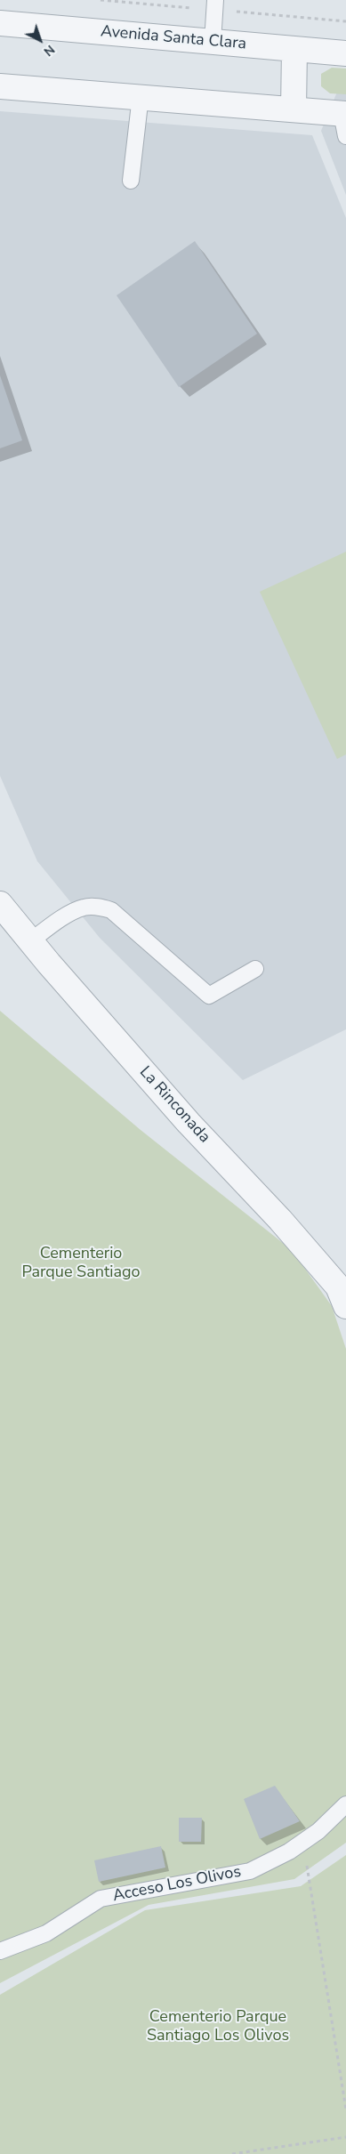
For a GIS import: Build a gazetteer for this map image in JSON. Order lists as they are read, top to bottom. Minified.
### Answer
{"streets":{"street":["Avenida Santa Clara","La Rinconada"],"lane":["Acceso Los Olivos"]},"parks":["Cementerio Parque Santiago","Cementerio Parque Santiago Los Olivos"],"north":"bottom right"}
